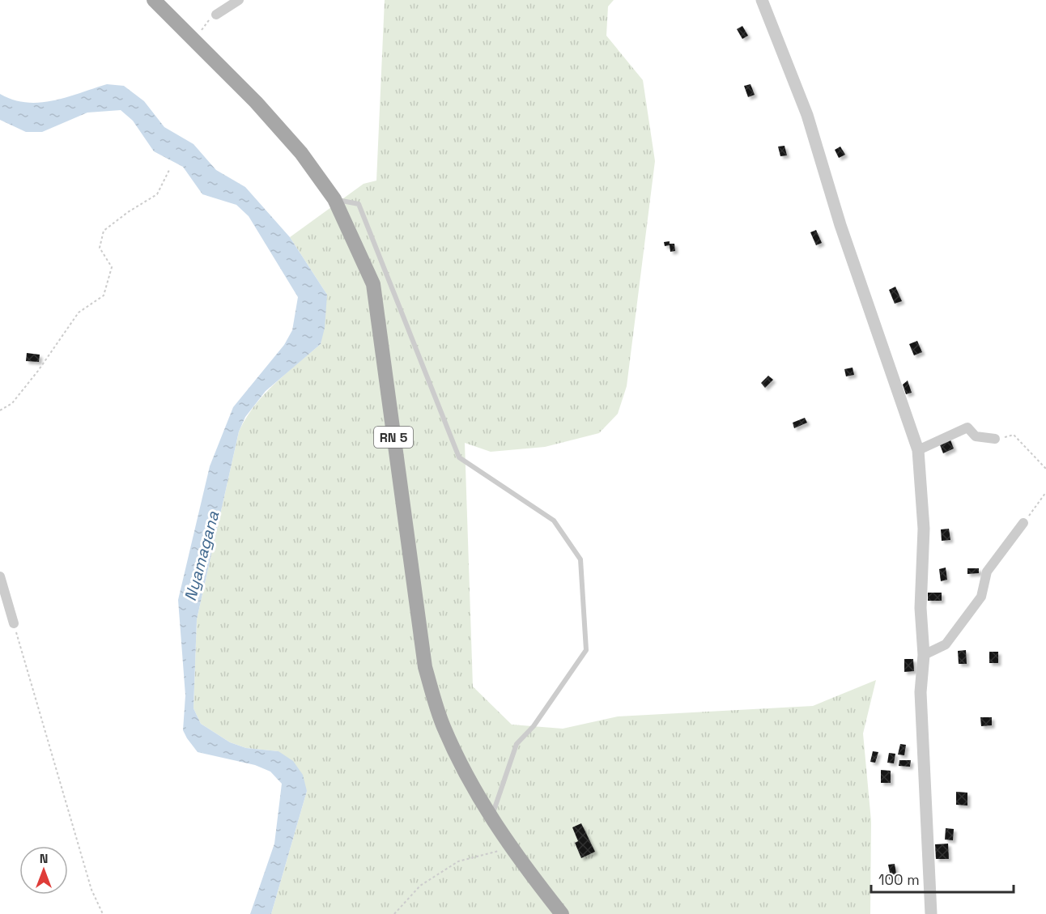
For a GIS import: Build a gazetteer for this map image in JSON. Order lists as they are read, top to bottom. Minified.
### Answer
{"streets":{"main road":["RN 5"]},"water":["Nyamagana"],"scale_bar":"100 m","north":"top"}
